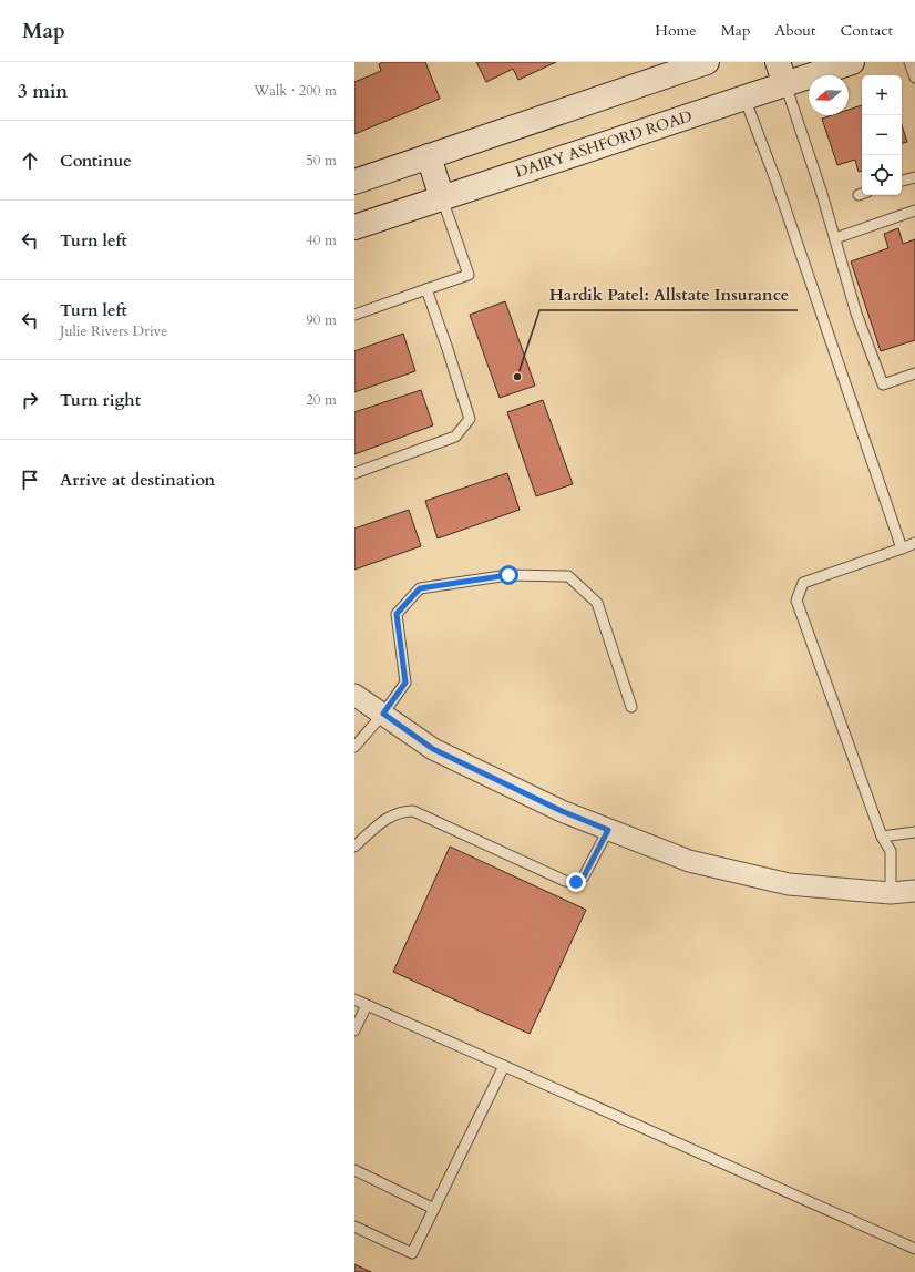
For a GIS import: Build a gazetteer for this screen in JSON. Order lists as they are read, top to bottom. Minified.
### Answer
{"streets":{"main road":["DAIRY ASHFORD ROAD"]},"places":["Hardik Patel: Allstate Insurance"],"north":"left","page":{"header":"Map","nav":["Home","Map","About","Contact"],"heading":["3 min","Walk · 200 m"],"map_buttons":["+","−"],"list":[["Continue","50 m"],["Turn left","40 m"],["Turn left","Julie Rivers Drive","90 m"],["Turn right","20 m"],"Arrive at destination"]}}
